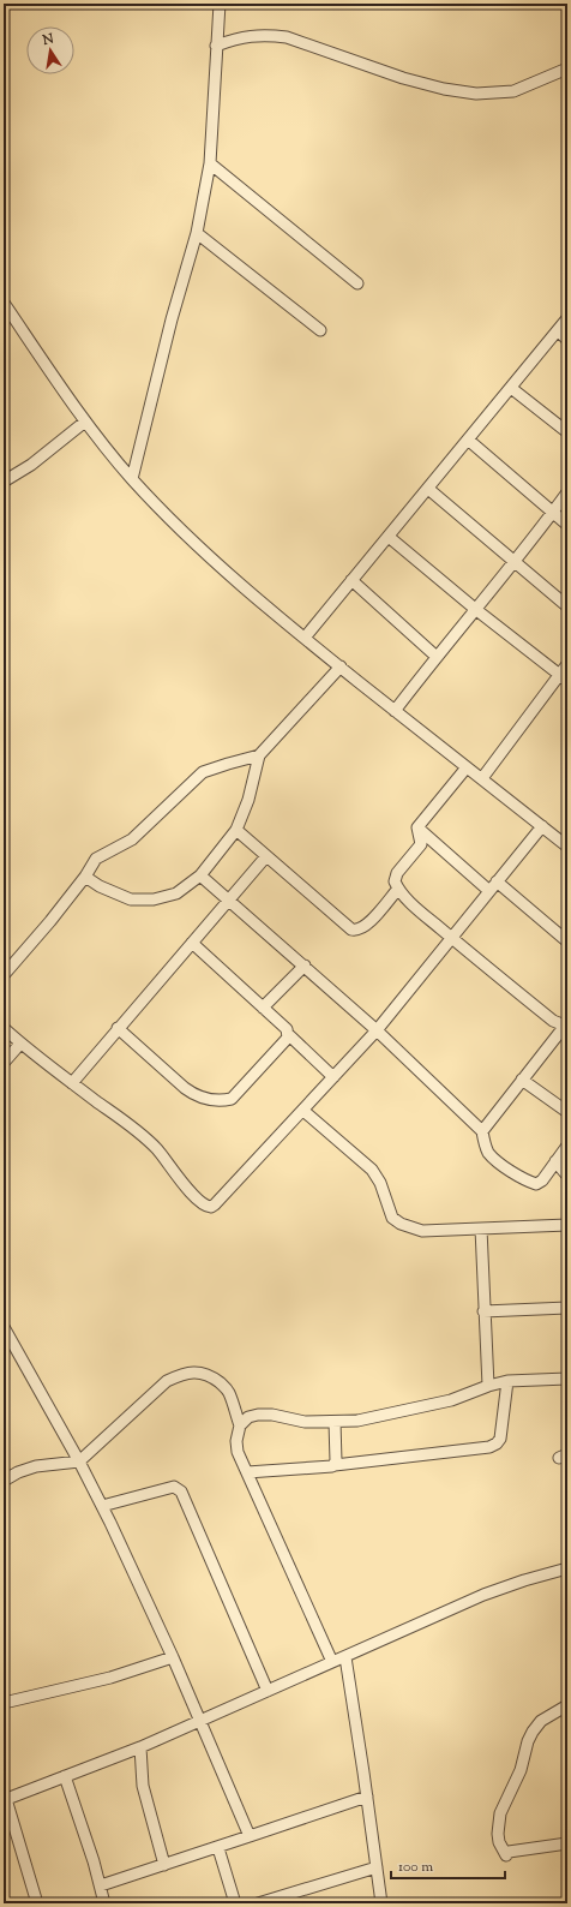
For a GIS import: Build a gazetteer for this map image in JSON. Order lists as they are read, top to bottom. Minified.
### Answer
{"scale_bar":"100 m","north":"top"}
